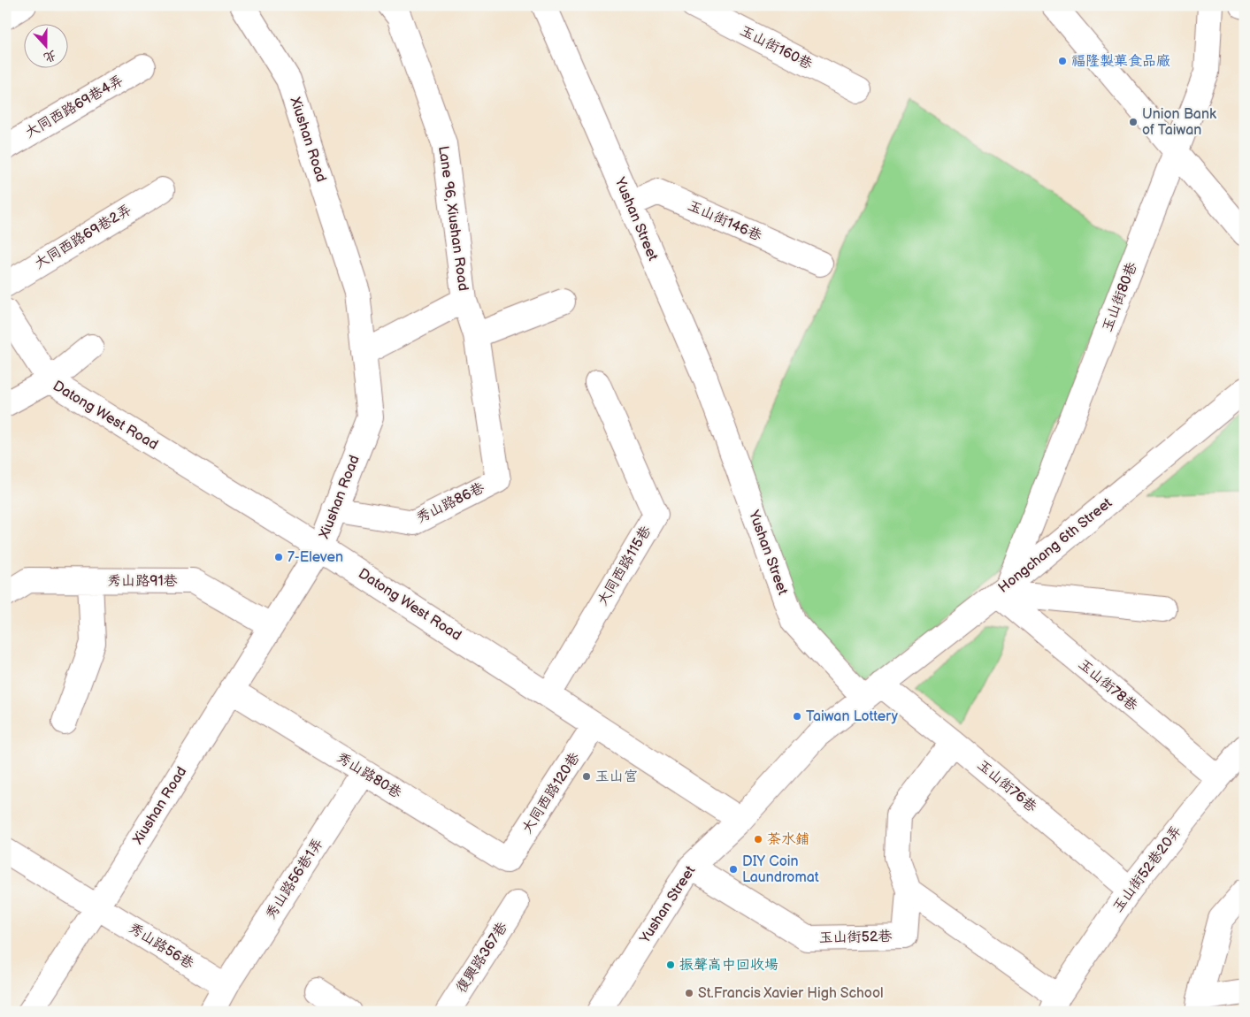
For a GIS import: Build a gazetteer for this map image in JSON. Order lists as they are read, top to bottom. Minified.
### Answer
{"streets":{"street":["玉山街160巷","大同西路69巷4弄","Xiushan Road","Lane 96, Xiushan Road","Yushan Street","玉山街146巷","大同西路69巷2弄","玉山街80巷","Datong West Road","秀山路86巷","Hongchang 6th Street","大同西路115巷","秀山路91巷","玉山街78巷","秀山路80巷","玉山街76巷","大同西路120巷","玉山街52巷20弄","秀山路56巷1弄","玉山街52巷","秀山路56巷","復興路367巷"]},"crossings":[["Xiushan Road","Lane 96, Xiushan Road"],["Xiushan Road","Datong West Road"],["Xiushan Road","秀山路86巷"],["Xiushan Road","秀山路91巷"],["Xiushan Road","秀山路80巷"],["Xiushan Road","秀山路56巷"],["Yushan Street","玉山街146巷"],["Yushan Street","Datong West Road"],["Yushan Street","Hongchang 6th Street"],["Yushan Street","玉山街76巷"],["Yushan Street","玉山街52巷"],["玉山街80巷","Hongchang 6th Street"],["玉山街80巷","玉山街78巷"],["Datong West Road","大同西路115巷"],["Datong West Road","大同西路120巷"],["Hongchang 6th Street","玉山街78巷"],["Hongchang 6th Street","玉山街76巷"],["玉山街78巷","玉山街52巷20弄"],["秀山路80巷","大同西路120巷"],["秀山路80巷","秀山路56巷1弄"],["玉山街76巷","玉山街52巷20弄"],["玉山街76巷","玉山街52巷"],["玉山街52巷20弄","玉山街52巷"],["秀山路56巷1弄","秀山路56巷"]],"places":["福隆製菓食品廠","Union Bank of Taiwan","7-Eleven","Taiwan Lottery","玉山宮","茶水鋪","DIY Coin Laundromat","振聲高中回收場","St.Francis Xavier High School"],"north":"bottom"}
